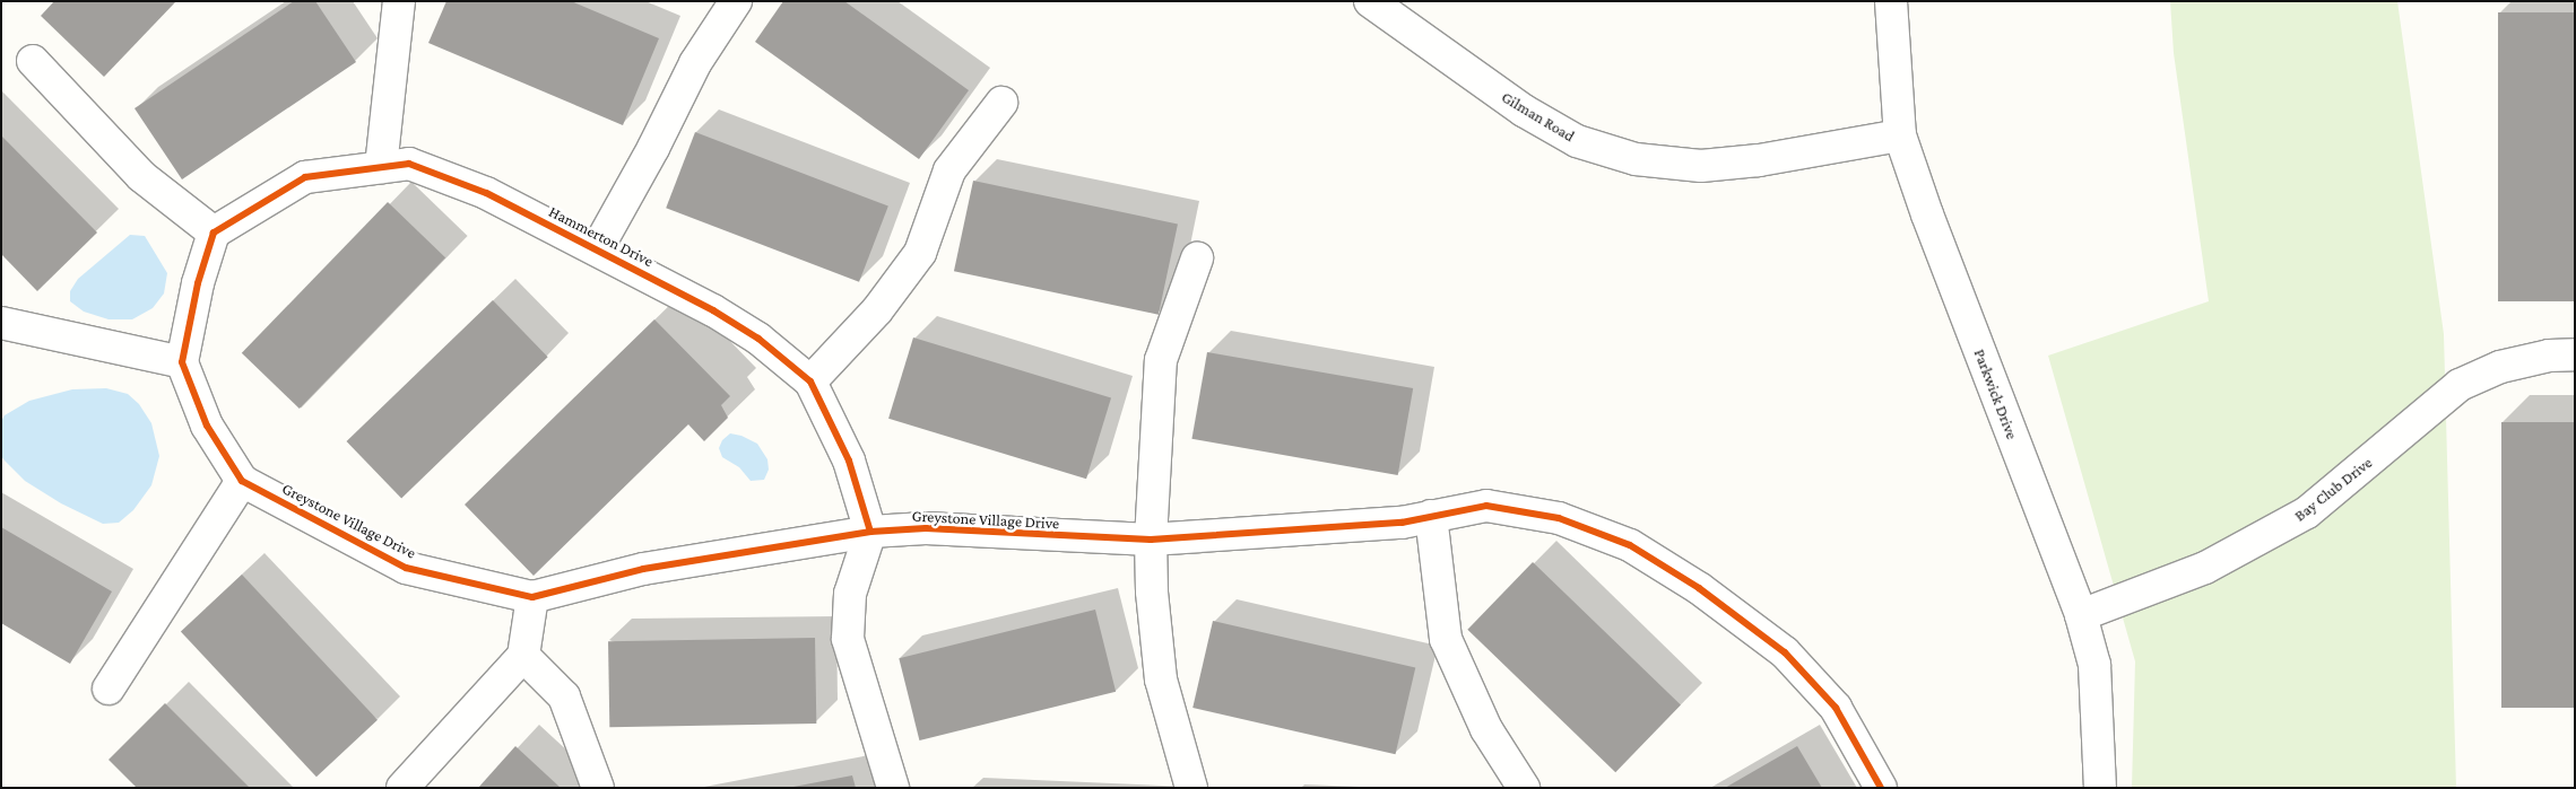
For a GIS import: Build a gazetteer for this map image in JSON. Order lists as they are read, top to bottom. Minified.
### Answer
{"streets":{"street":["Gilman Road","Hammerton Drive","Parkwick Drive","Bay Club Drive","Greystone Village Drive"]},"crossings":[["Gilman Road","Parkwick Drive"],["Hammerton Drive","Greystone Village Drive"],["Parkwick Drive","Bay Club Drive"]]}
